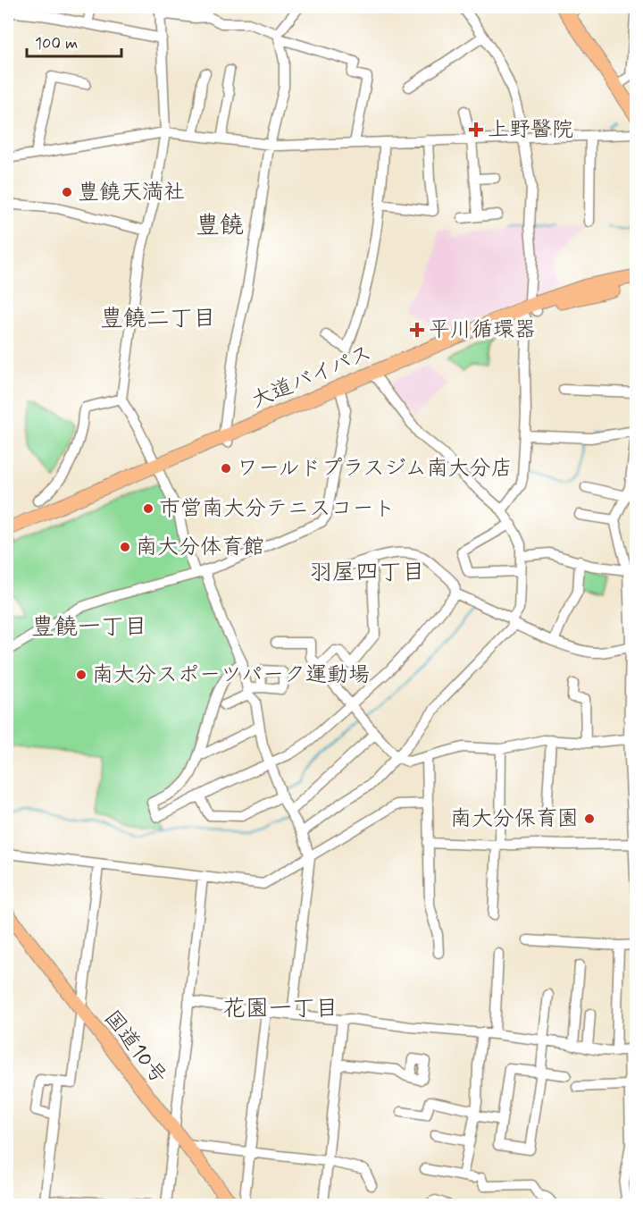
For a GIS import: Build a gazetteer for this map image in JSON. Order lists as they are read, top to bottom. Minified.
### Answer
{"streets":{"highway":["大道バイパス","国道10号"]},"districts":["豊饒","豊饒二丁目","羽屋四丁目","豊饒一丁目","花園一丁目"],"places":{"health":["上野醫院","平川循環器"],"other":["豊饒天満社","ワールドプラスジム南大分店","市営南大分テニスコート","南大分体育館","南大分スポーツパーク運動場","南大分保育園"]},"scale_bar":"100 m"}
